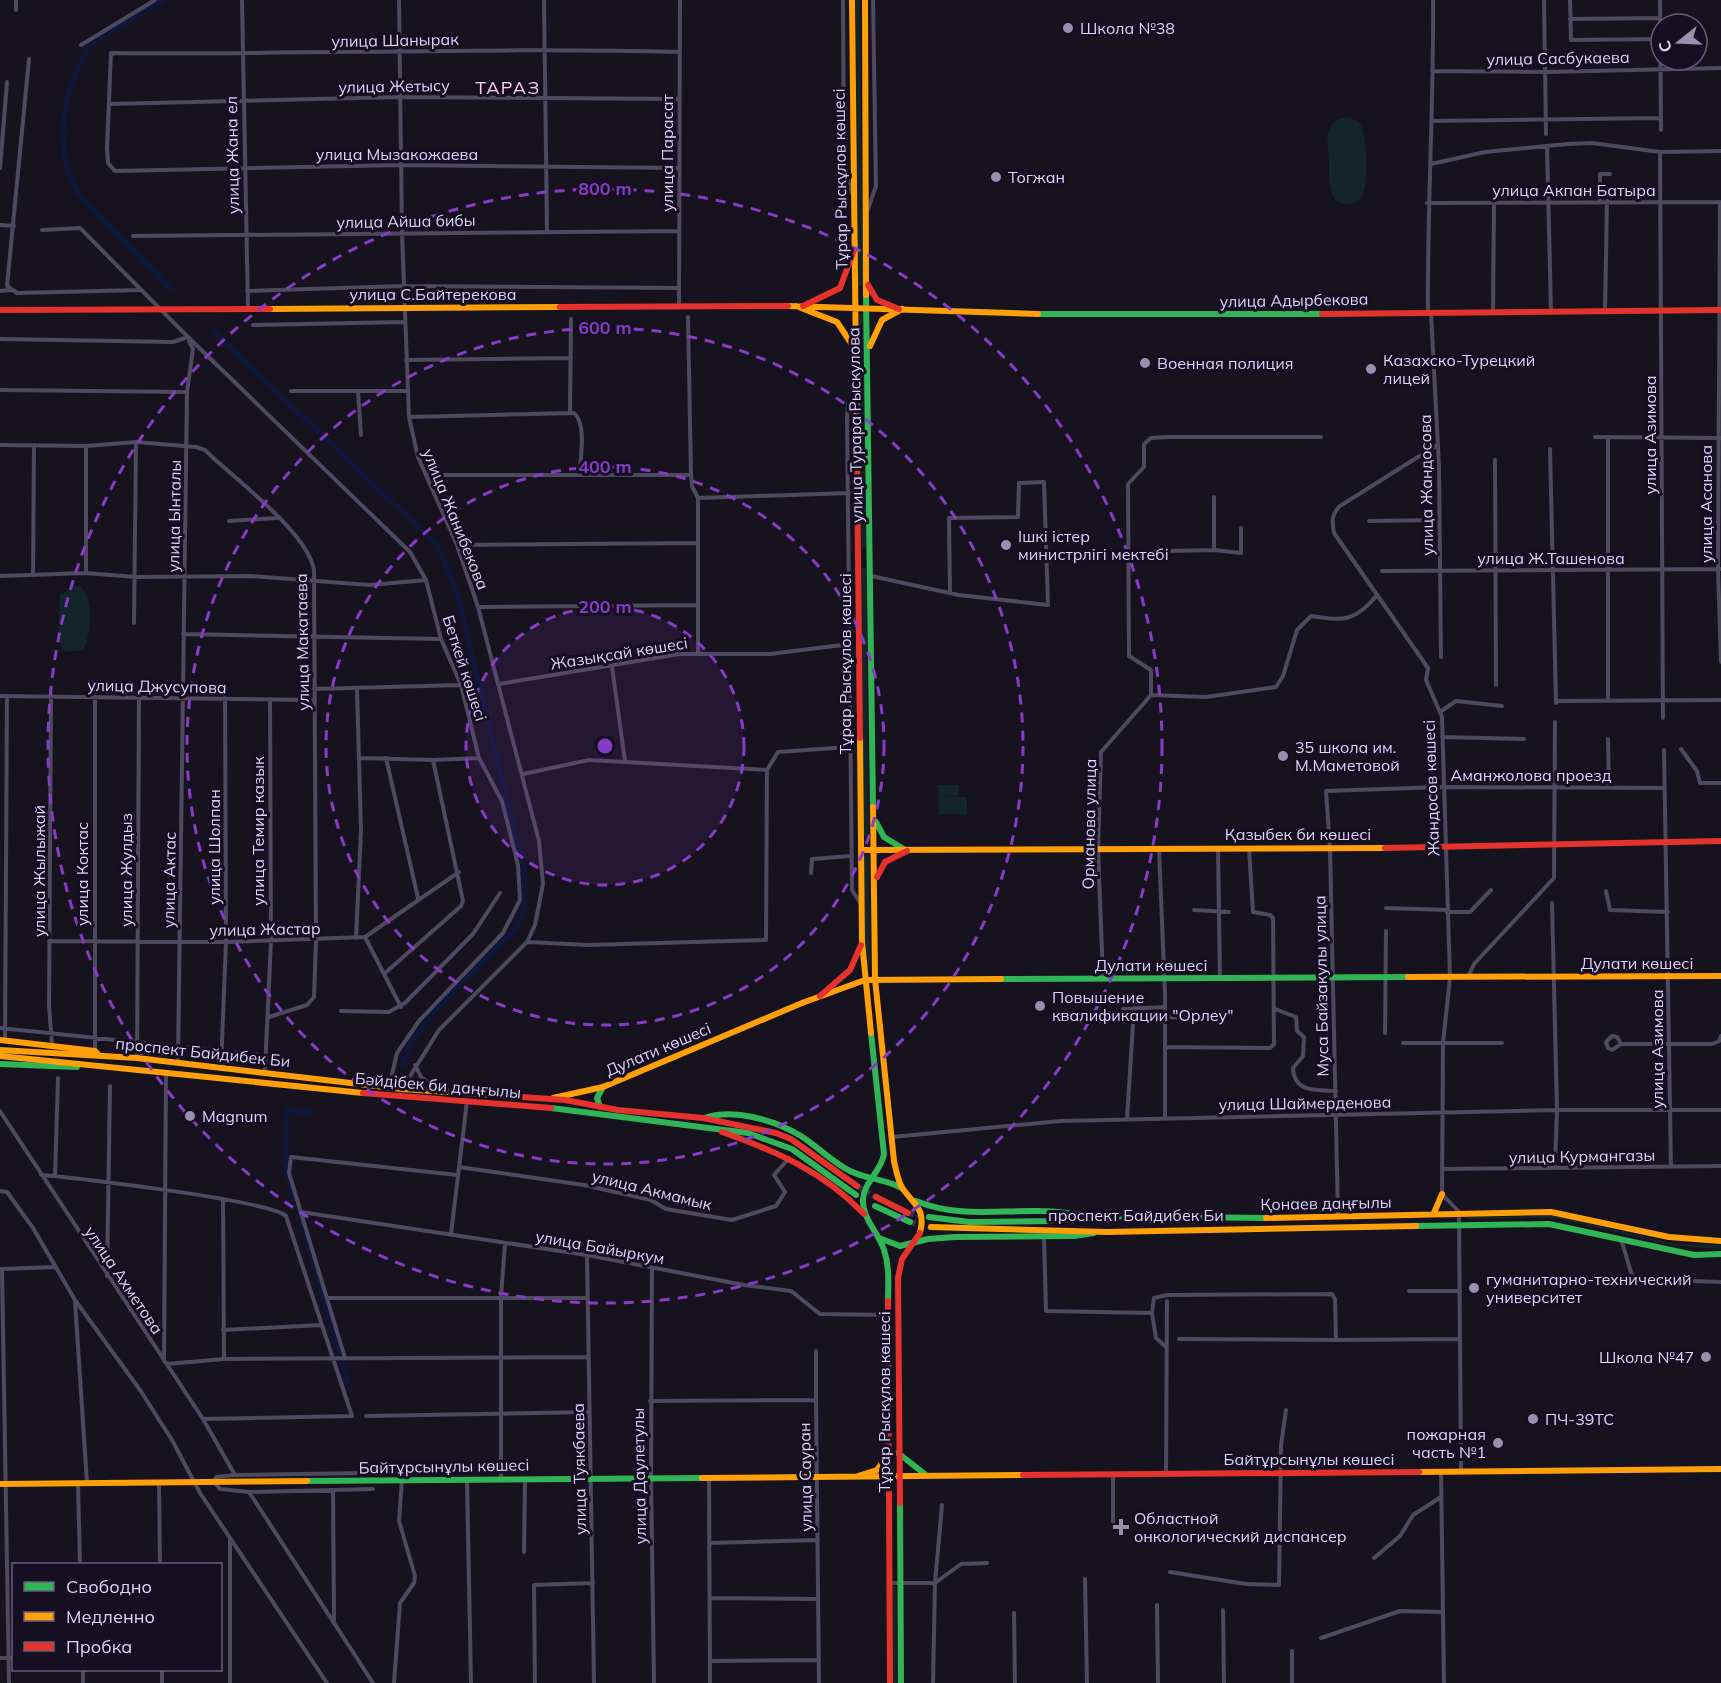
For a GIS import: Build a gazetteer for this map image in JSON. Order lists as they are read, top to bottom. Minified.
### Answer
{"streets":{"main road":["Тұрар Рыскұлов көшесі","улица С.Байтерекова","улица Адырбекова","улица Турара Рыскулова","Қазыбек би көшесі","Дулати көшесі","проспект Байдибек Би","Бәйдібек би даңғылы","Қонаев даңғылы","Байтұрсынұлы көшесі"],"street":["улица Шанырак","улица Сасбукаева","улица Жетысу","улица Парасат","улица Мызакожаева","улица Жана ел","улица Акпан Батыра","улица Айша бибы","улица Азимова","улица Жандосова","улица Асанова","улица Ынталы","улица Жанибекова","улица Ж.Ташенова","улица Макатаева","Жазықсай көшесі","Беткей көшесі","улица Джусупова","Аманжолова проезд","Жандосов көшесі","Орманова улица","улица Темир казык","улица Шолпан","улица Жулдыз","улица Жылыжай","улица Коктас","улица Актас","улица Жастар","Муса Байзакулы улица","улица Шаймерденова","улица Курмангазы","улица Акмамык","улица Байыркум","улица Ахметова","улица Туякбаева","улица Даулетулы","улица Сауран"]},"crossings":[["улица Шанырак","улица Жетысу"],["улица Шанырак","улица Парасат"],["улица Шанырак","улица Мызакожаева"],["улица Шанырак","улица Жана ел"],["улица Шанырак","улица Жанибекова"],["улица Сасбукаева","улица Жандосова"],["улица Жетысу","улица Парасат"],["улица Жетысу","улица Мызакожаева"],["улица Жетысу","улица Жана ел"],["улица Жетысу","улица Жанибекова"],["улица Парасат","улица Мызакожаева"],["улица Парасат","улица Айша бибы"],["улица Парасат","улица С.Байтерекова"],["улица Мызакожаева","улица Жана ел"],["улица Мызакожаева","улица Жанибекова"],["улица Жана ел","улица Айша бибы"],["улица Жана ел","улица С.Байтерекова"],["Тұрар Рыскұлов көшесі","улица С.Байтерекова"],["Тұрар Рыскұлов көшесі","Қазыбек би көшесі"],["Тұрар Рыскұлов көшесі","Дулати көшесі"],["Тұрар Рыскұлов көшесі","улица Байыркум"],["Тұрар Рыскұлов көшесі","Байтұрсынұлы көшесі"],["улица Акпан Батыра","улица Азимова"],["улица Акпан Батыра","улица Жандосова"],["улица Акпан Батыра","улица Асанова"],["улица Айша бибы","улица Жанибекова"],["улица С.Байтерекова","улица Адырбекова"],["улица С.Байтерекова","улица Турара Рыскулова"],["улица С.Байтерекова","улица Жанибекова"],["улица Адырбекова","улица Турара Рыскулова"],["улица Адырбекова","улица Азимова"],["улица Адырбекова","улица Жандосова"],["улица Адырбекова","улица Асанова"],["улица Турара Рыскулова","Қазыбек би көшесі"],["улица Азимова","улица Ж.Ташенова"],["улица Азимова","Аманжолова проезд"],["улица Азимова","Қазыбек би көшесі"],["улица Азимова","Дулати көшесі"],["улица Азимова","улица Шаймерденова"],["улица Азимова","улица Курмангазы"],["улица Жандосова","улица Ж.Ташенова"],["улица Жандосова","Жандосов көшесі"],["улица Асанова","улица Ж.Ташенова"],["улица Ынталы","улица Макатаева"],["улица Ынталы","Беткей көшесі"],["улица Ынталы","улица Джусупова"],["улица Ынталы","улица Актас"],["улица Жанибекова","Жазықсай көшесі"],["улица Жанибекова","проспект Байдибек Би"],["улица Жанибекова","Бәйдібек би даңғылы"],["улица Макатаева","улица Джусупова"],["улица Макатаева","улица Темир казык"],["улица Макатаева","улица Жастар"],["Беткей көшесі","проспект Байдибек Би"],["улица Джусупова","улица Темир казык"],["улица Джусупова","улица Шолпан"],["улица Джусупова","улица Жулдыз"],["улица Джусупова","улица Жылыжай"],["улица Джусупова","улица Коктас"],["улица Джусупова","улица Актас"],["Аманжолова проезд","Жандосов көшесі"],["Аманжолова проезд","Муса Байзакулы улица"],["Жандосов көшесі","Қазыбек би көшесі"],["Жандосов көшесі","Дулати көшесі"],["Жандосов көшесі","улица Шаймерденова"],["Жандосов көшесі","улица Курмангазы"],["Орманова улица","Қазыбек би көшесі"],["Орманова улица","Дулати көшесі"],["улица Темир казык","улица Жастар"],["улица Темир казык","проспект Байдибек Би"],["Қазыбек би көшесі","Муса Байзакулы улица"],["улица Шолпан","улица Жастар"],["улица Шолпан","проспект Байдибек Би"],["улица Жулдыз","улица Жастар"],["улица Жулдыз","проспект Байдибек Би"],["улица Жылыжай","улица Жастар"],["улица Коктас","улица Жастар"],["улица Актас","улица Жастар"],["улица Актас","проспект Байдибек Би"],["Дулати көшесі","Муса Байзакулы улица"],["Дулати көшесі","Бәйдібек би даңғылы"],["Муса Байзакулы улица","улица Шаймерденова"],["Муса Байзакулы улица","Қонаев даңғылы"],["проспект Байдибек Би","Бәйдібек би даңғылы"],["улица Байыркум","улица Туякбаева"],["улица Байыркум","улица Даулетулы"],["Байтұрсынұлы көшесі","улица Туякбаева"],["Байтұрсынұлы көшесі","улица Даулетулы"],["Байтұрсынұлы көшесі","улица Сауран"],["улица Даулетулы","улица Сауран"]],"districts":["ТАРАЗ"],"places":{"other":["Школа №38","Тогжан","Военная полиция","Казахско-Турецкий лицей","Ішкі істер министрлігі мектебі","35 школа им. М.Маметовой","Повышение квалификации \"Орлеу\"","Magnum","гуманитарно-технический университет","Школа №47","ПЧ-39ТС","пожарная часть №1"],"health":["Областной онкологический диспансер"]},"legend":["Свободно","Медленно","Пробка"],"north":"left","rings":["800 m","600 m","400 m","200 m"]}
